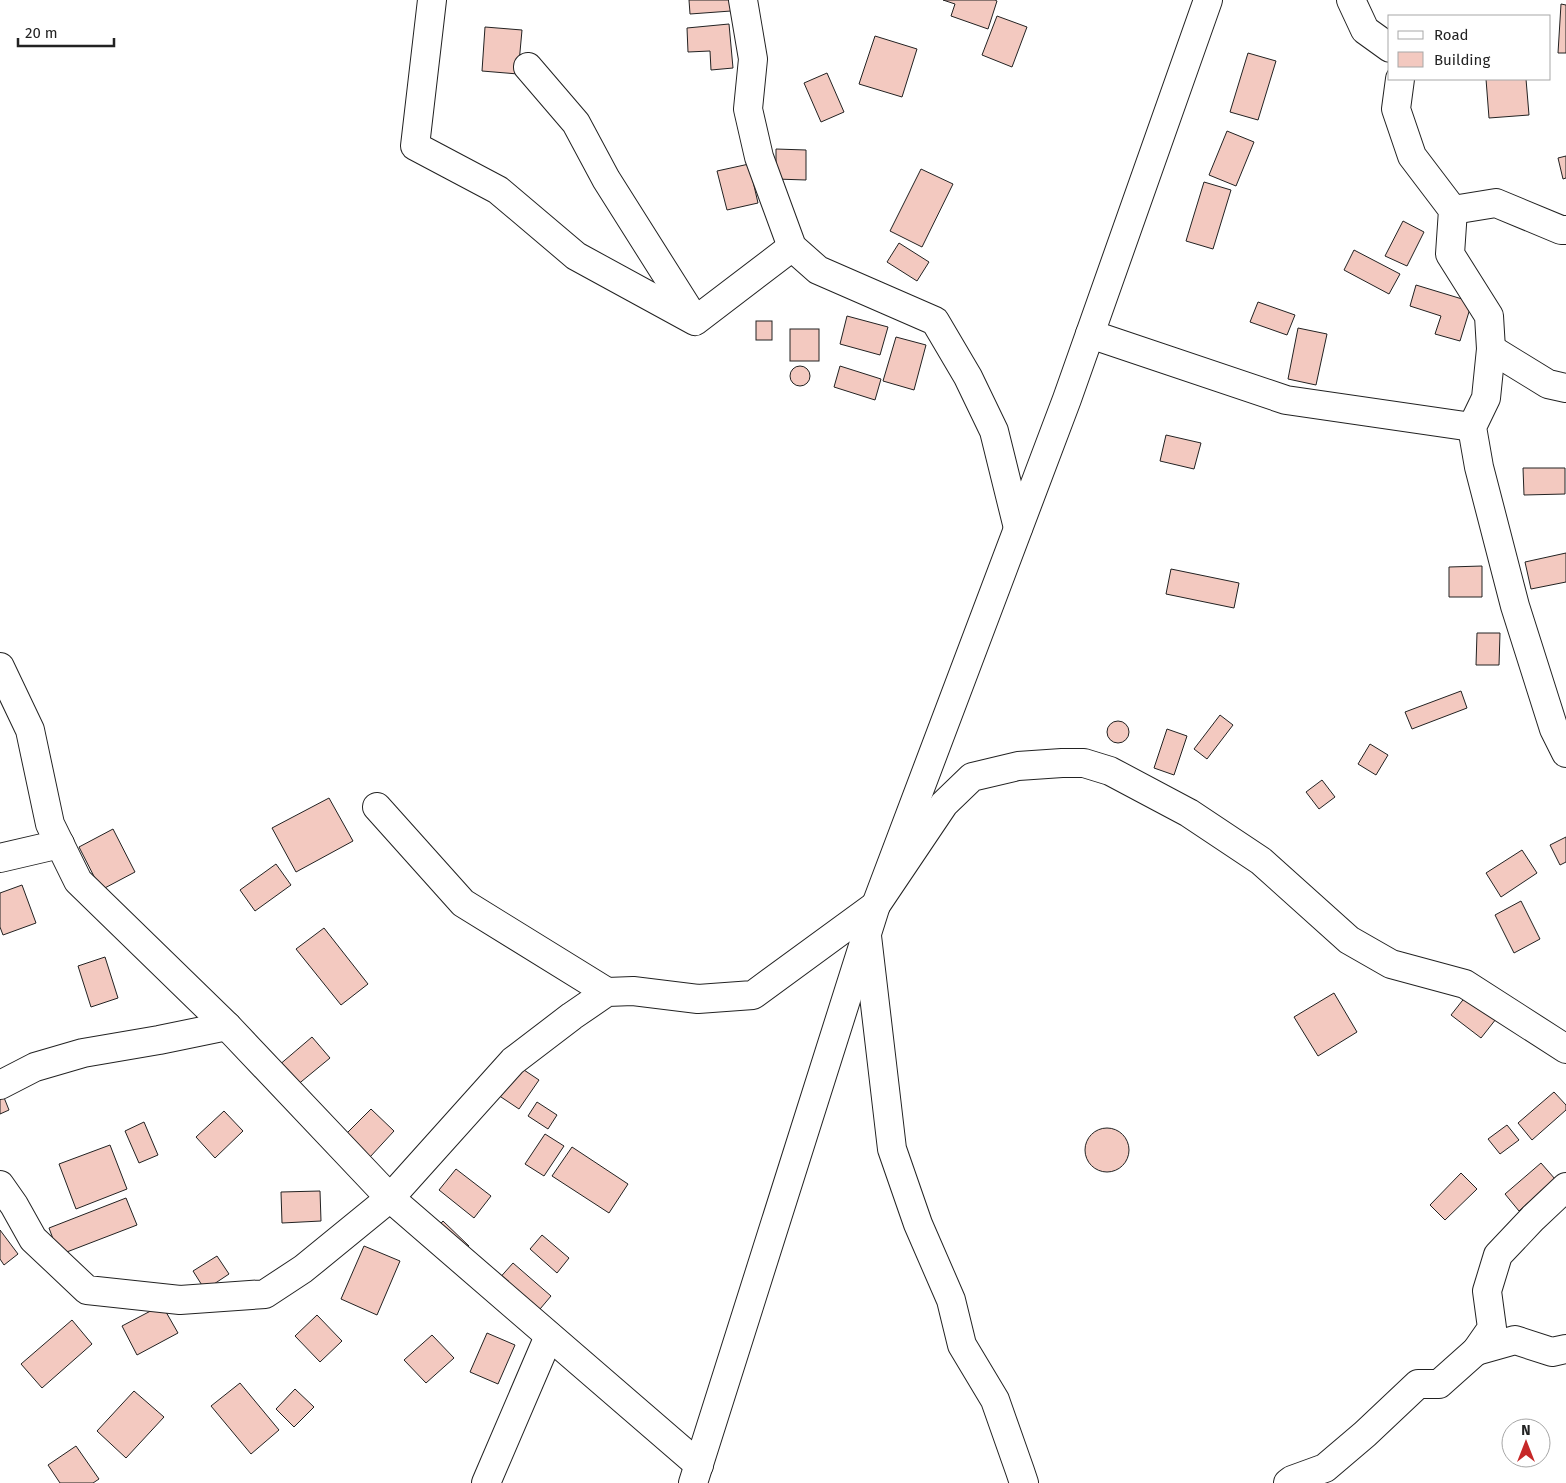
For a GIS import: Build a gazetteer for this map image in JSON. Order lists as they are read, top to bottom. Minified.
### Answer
{"legend":["Road","Building"],"scale_bar":"20 m","north":"top"}
